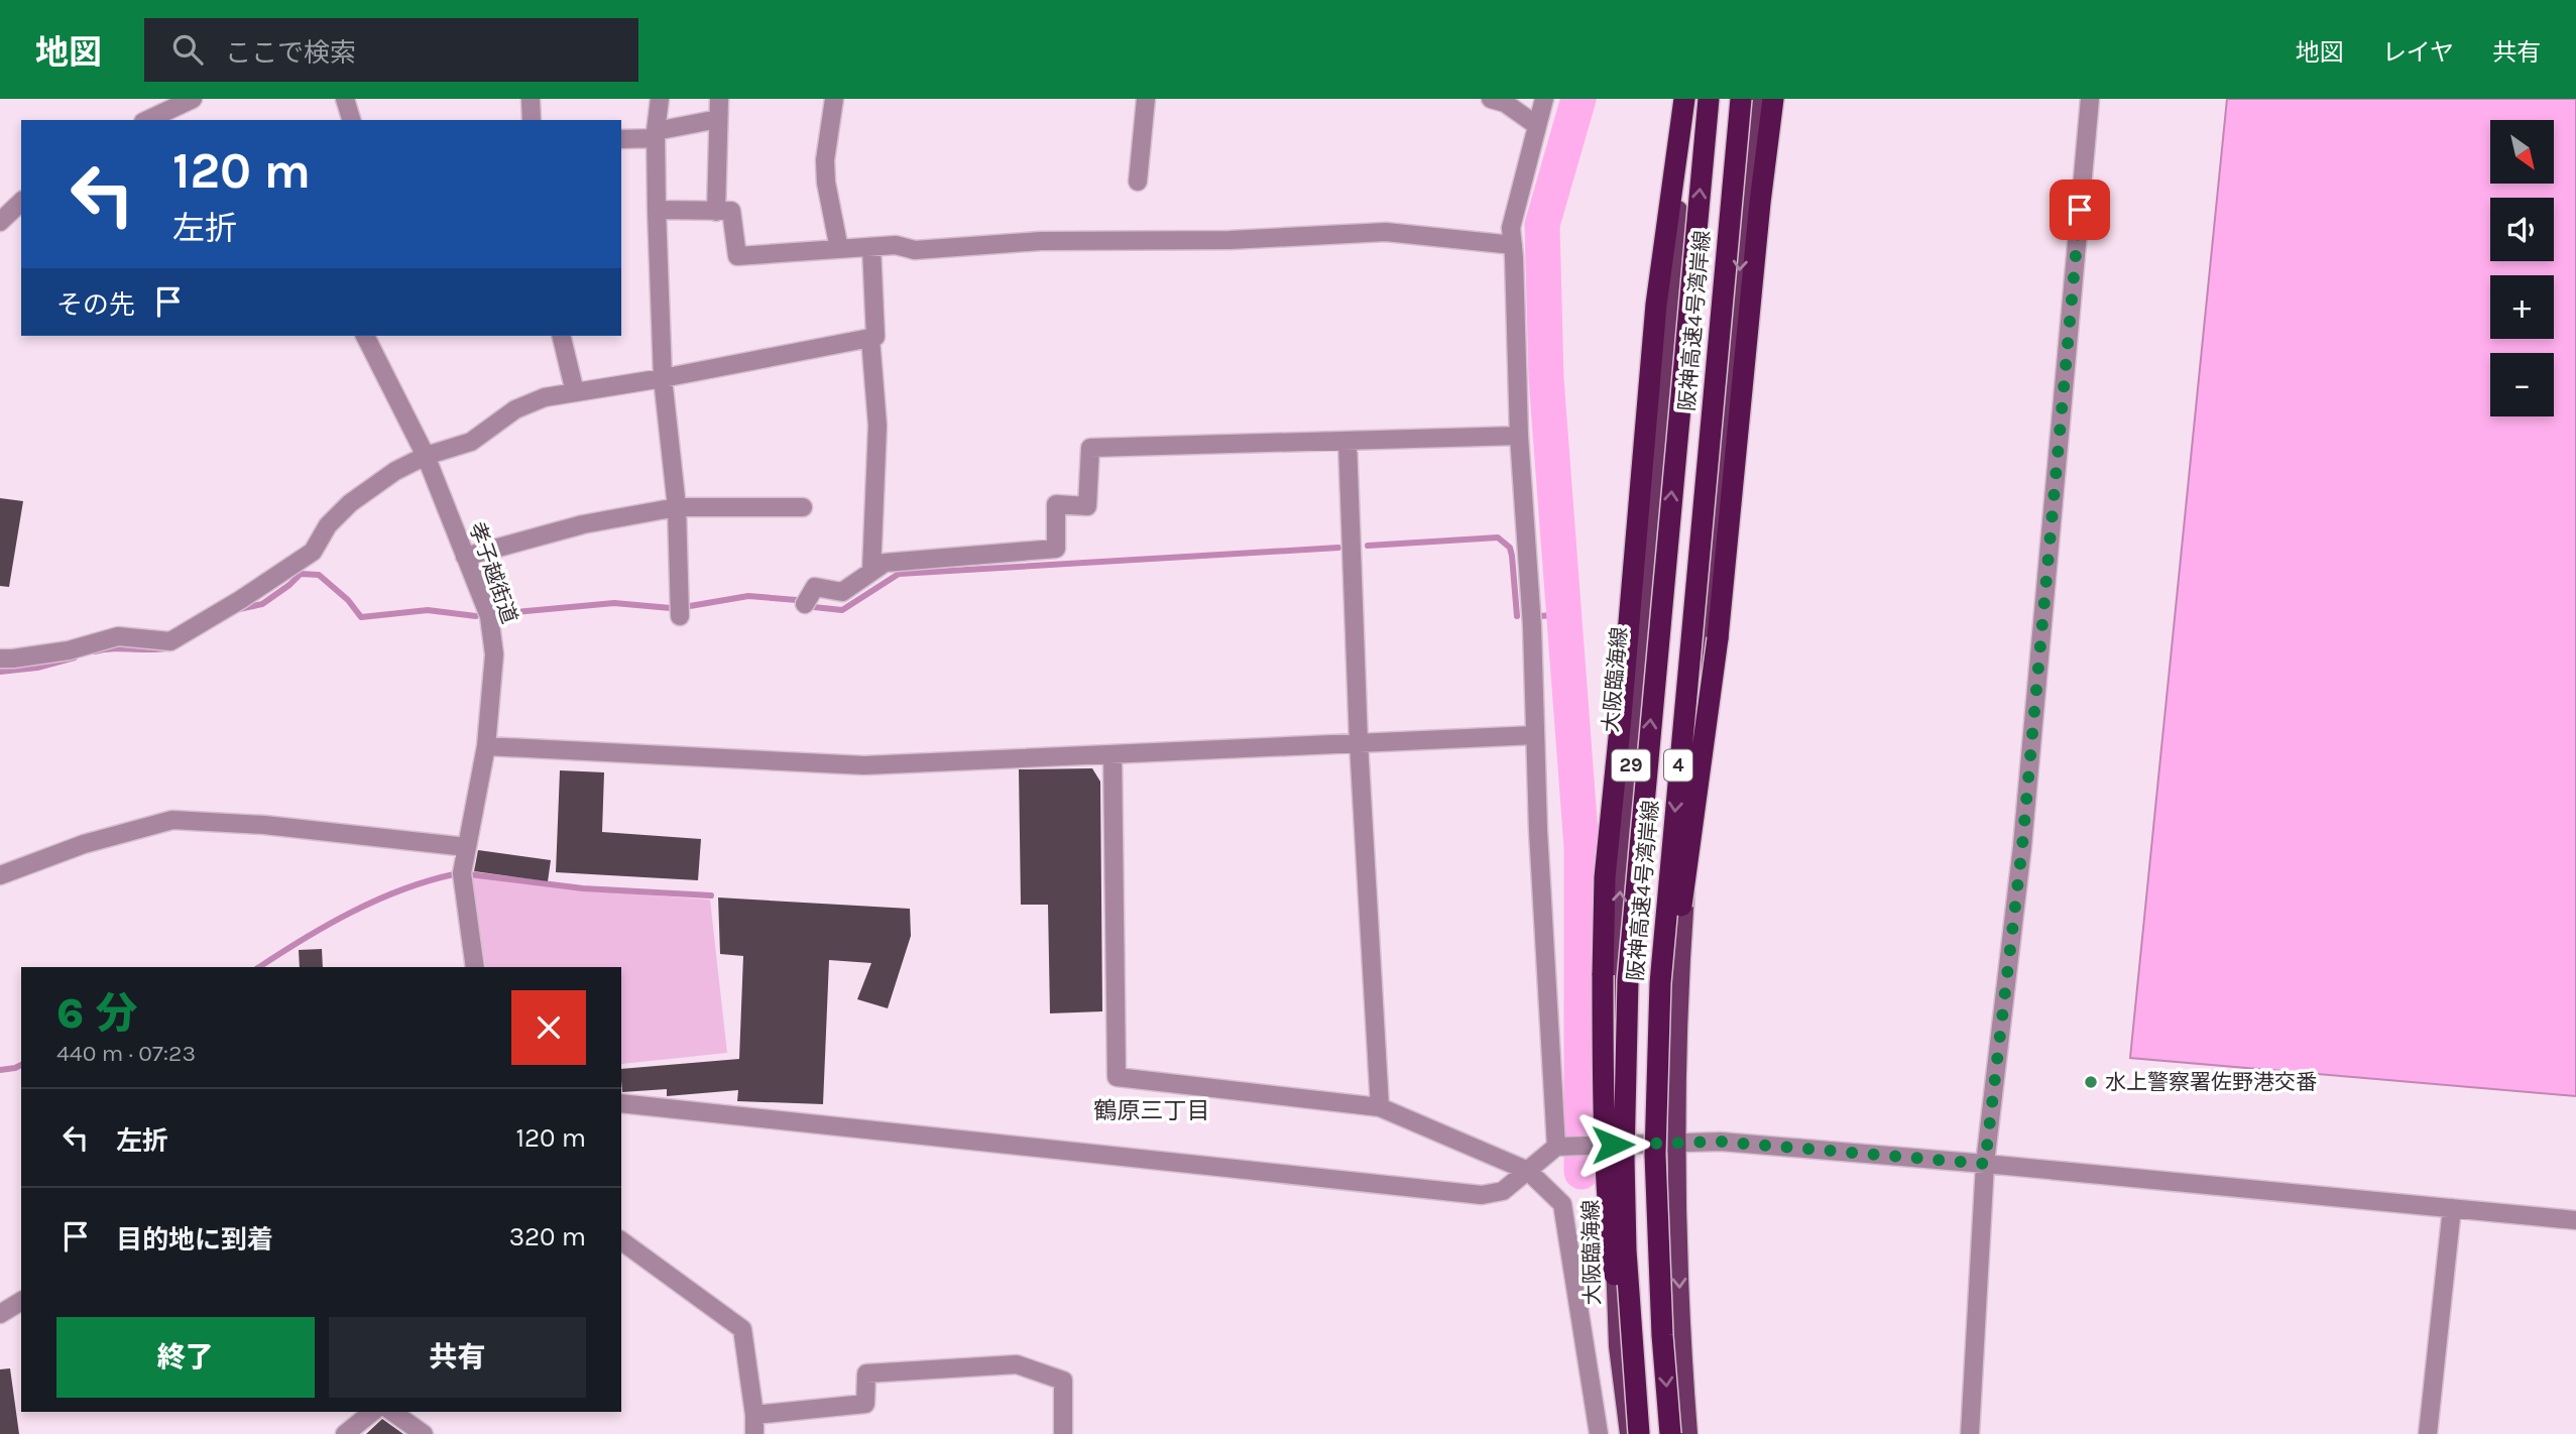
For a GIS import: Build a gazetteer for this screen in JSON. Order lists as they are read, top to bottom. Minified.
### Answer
{"streets":{"highway":["阪神高速4号湾岸線","4"],"main road":["大阪臨海線","29"],"street":["孝子越街道"]},"districts":["鶴原三丁目"],"places":["水上警察署佐野港交番"],"north":"bottom right","page":{"header":"地図","search":"ここで検索","nav":["地図","レイヤ","共有"],"map_buttons":["+","−"],"turn":["120 m","左折"],"then":"その先","heading":["6 分","440 m · 07:23"],"list":[{"name":"左折","value":"120 m"},{"name":"目的地に到着","value":"320 m"}],"buttons":["終了","共有"]}}
